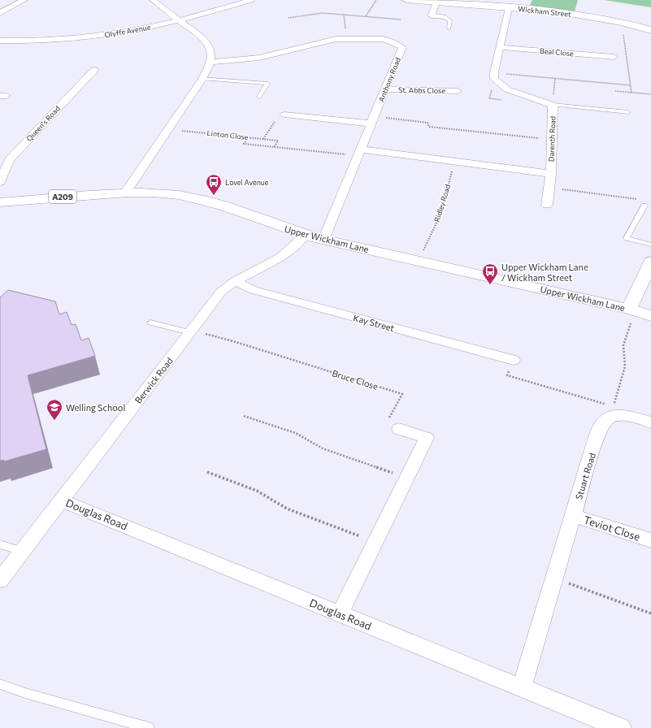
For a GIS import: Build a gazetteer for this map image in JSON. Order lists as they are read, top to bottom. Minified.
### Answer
{"streets":{"main road":["Wickham Street","A209","Upper Wickham Lane"],"street":["Olyffe Avenue","Beal Close","Anthony Road","St. Abbs Close","Queen's Road","Darenth Road","Kay Street","Berwick Road","Stuart Road","Douglas Road","Teviot Close"],"path":["Linton Close","Ridley Road","Bruce Close"]},"crossings":[["Anthony Road","St. Abbs Close"],["Anthony Road","Linton Close"],["Anthony Road","Upper Wickham Lane"],["Ridley Road","Upper Wickham Lane"],["Upper Wickham Lane","Berwick Road"],["Kay Street","Berwick Road"],["Bruce Close","Berwick Road"],["Berwick Road","Douglas Road"],["Stuart Road","Douglas Road"],["Stuart Road","Teviot Close"]],"places":{"bus stop":["Lovel Avenue","Upper Wickham Lane / Wickham Street"],"school or university":["Welling School"]}}
